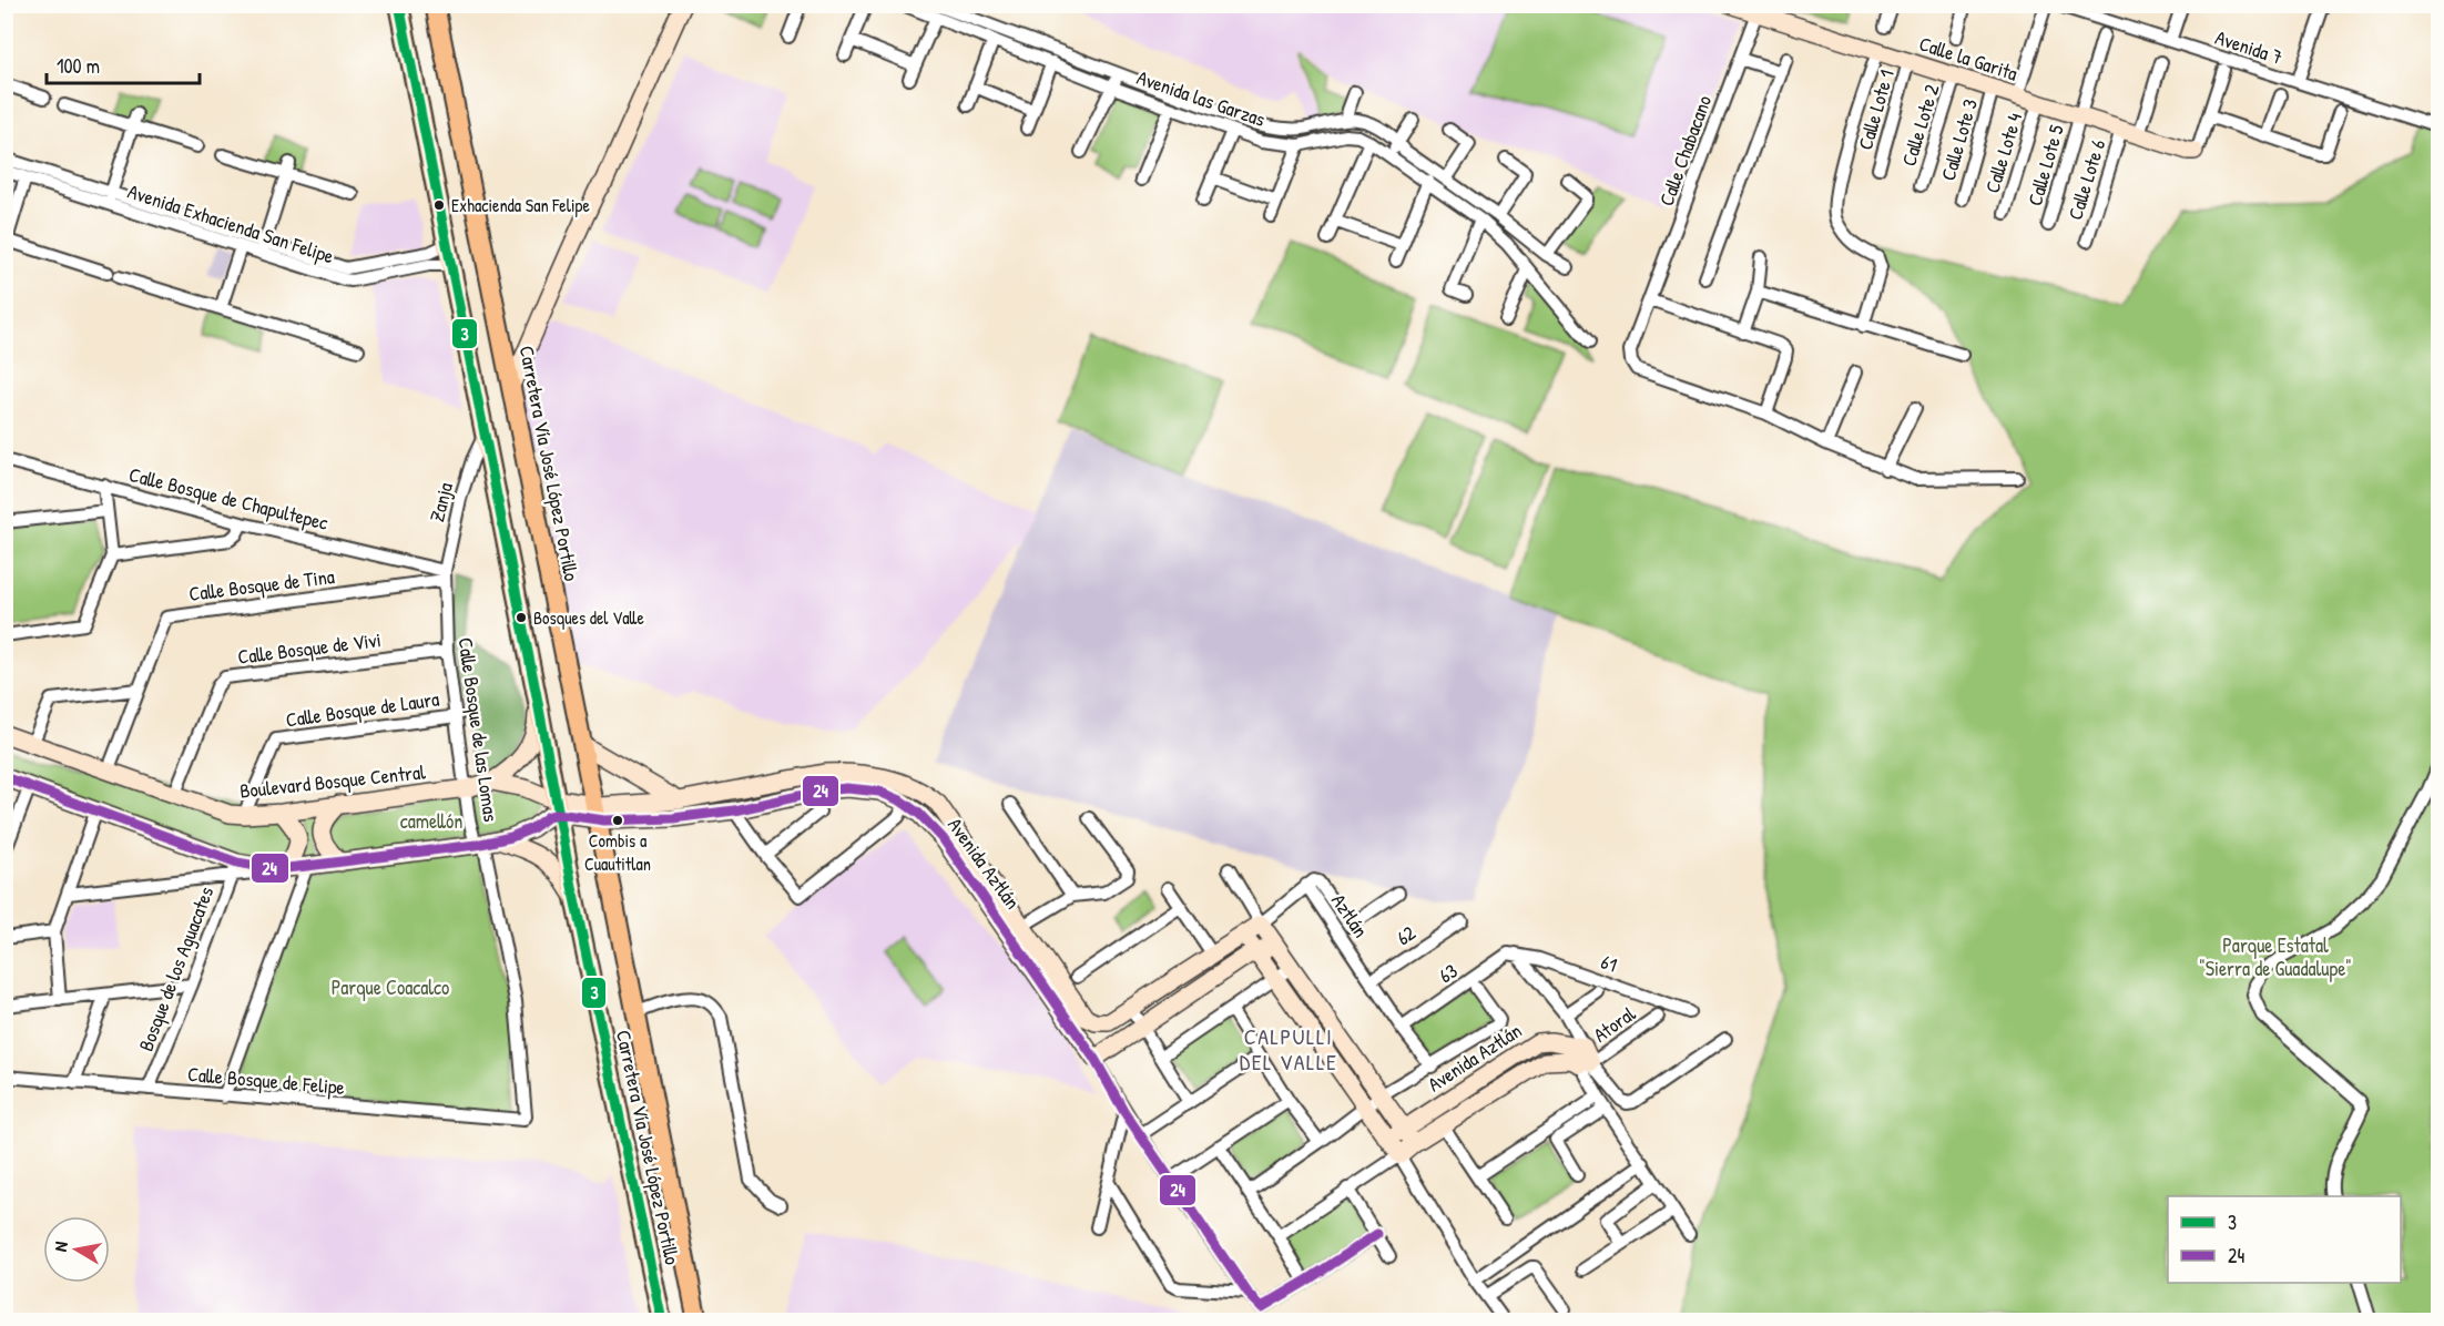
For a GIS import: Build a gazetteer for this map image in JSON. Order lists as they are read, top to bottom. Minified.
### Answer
{"streets":{"main road":["Carretera Vía José López Portillo"],"street":["Avenida 7","Calle la Garita","Avenida las Garzas","Calle Lote 1","Calle Lote 2","Calle Lote 3","Calle Chabacano","Calle Lote 4","Calle Lote 5","Calle Lote 6","Avenida Exhacienda San Felipe","Calle Bosque de Chapultepec","Zanja","Calle Bosque de Tina","Calle Bosque de Vivi","Calle Bosque de Laura","Calle Bosque de las Lomas","Boulevard Bosque Central","Avenida Aztlán","Aztlán","62","61","Bosque de los Aguacates","63","Atoral","Calle Bosque de Felipe"]},"crossings":[["Calle la Garita","Calle Lote 1"],["Calle la Garita","Calle Lote 2"],["Calle la Garita","Calle Lote 3"],["Calle la Garita","Calle Chabacano"],["Calle la Garita","Calle Lote 4"],["Calle la Garita","Calle Lote 5"],["Calle la Garita","Calle Lote 6"],["Avenida Exhacienda San Felipe","Carretera Vía José López Portillo"],["Carretera Vía José López Portillo","Zanja"],["Carretera Vía José López Portillo","Boulevard Bosque Central"],["Carretera Vía José López Portillo","Avenida Aztlán"],["Calle Bosque de Chapultepec","Zanja"],["Calle Bosque de Chapultepec","Calle Bosque de Tina"],["Calle Bosque de Chapultepec","Calle Bosque de las Lomas"],["Zanja","Calle Bosque de Tina"],["Zanja","Calle Bosque de las Lomas"],["Calle Bosque de Tina","Calle Bosque de las Lomas"],["Calle Bosque de Tina","Boulevard Bosque Central"],["Calle Bosque de Vivi","Calle Bosque de las Lomas"],["Calle Bosque de Vivi","Boulevard Bosque Central"],["Calle Bosque de Laura","Calle Bosque de las Lomas"],["Calle Bosque de Laura","Boulevard Bosque Central"],["Calle Bosque de las Lomas","Boulevard Bosque Central"],["Calle Bosque de las Lomas","Calle Bosque de Felipe"],["Boulevard Bosque Central","Avenida Aztlán"],["Avenida Aztlán","Aztlán"],["Avenida Aztlán","Atoral"],["Aztlán","62"],["Aztlán","63"],["61","63"],["61","Atoral"],["Bosque de los Aguacates","Calle Bosque de Felipe"],["63","Atoral"]],"districts":["CALPULLI DEL VALLE"],"parks":["camellón","Parque Estatal \"Sierra de Guadalupe\"","Parque Coacalco"],"places":["Exhacienda San Felipe","Bosques del Valle","Combis a Cuautitlan"],"lines":["transit line 3","transit line 24"],"legend":["3","24"],"scale_bar":"100 m","north":"left"}
